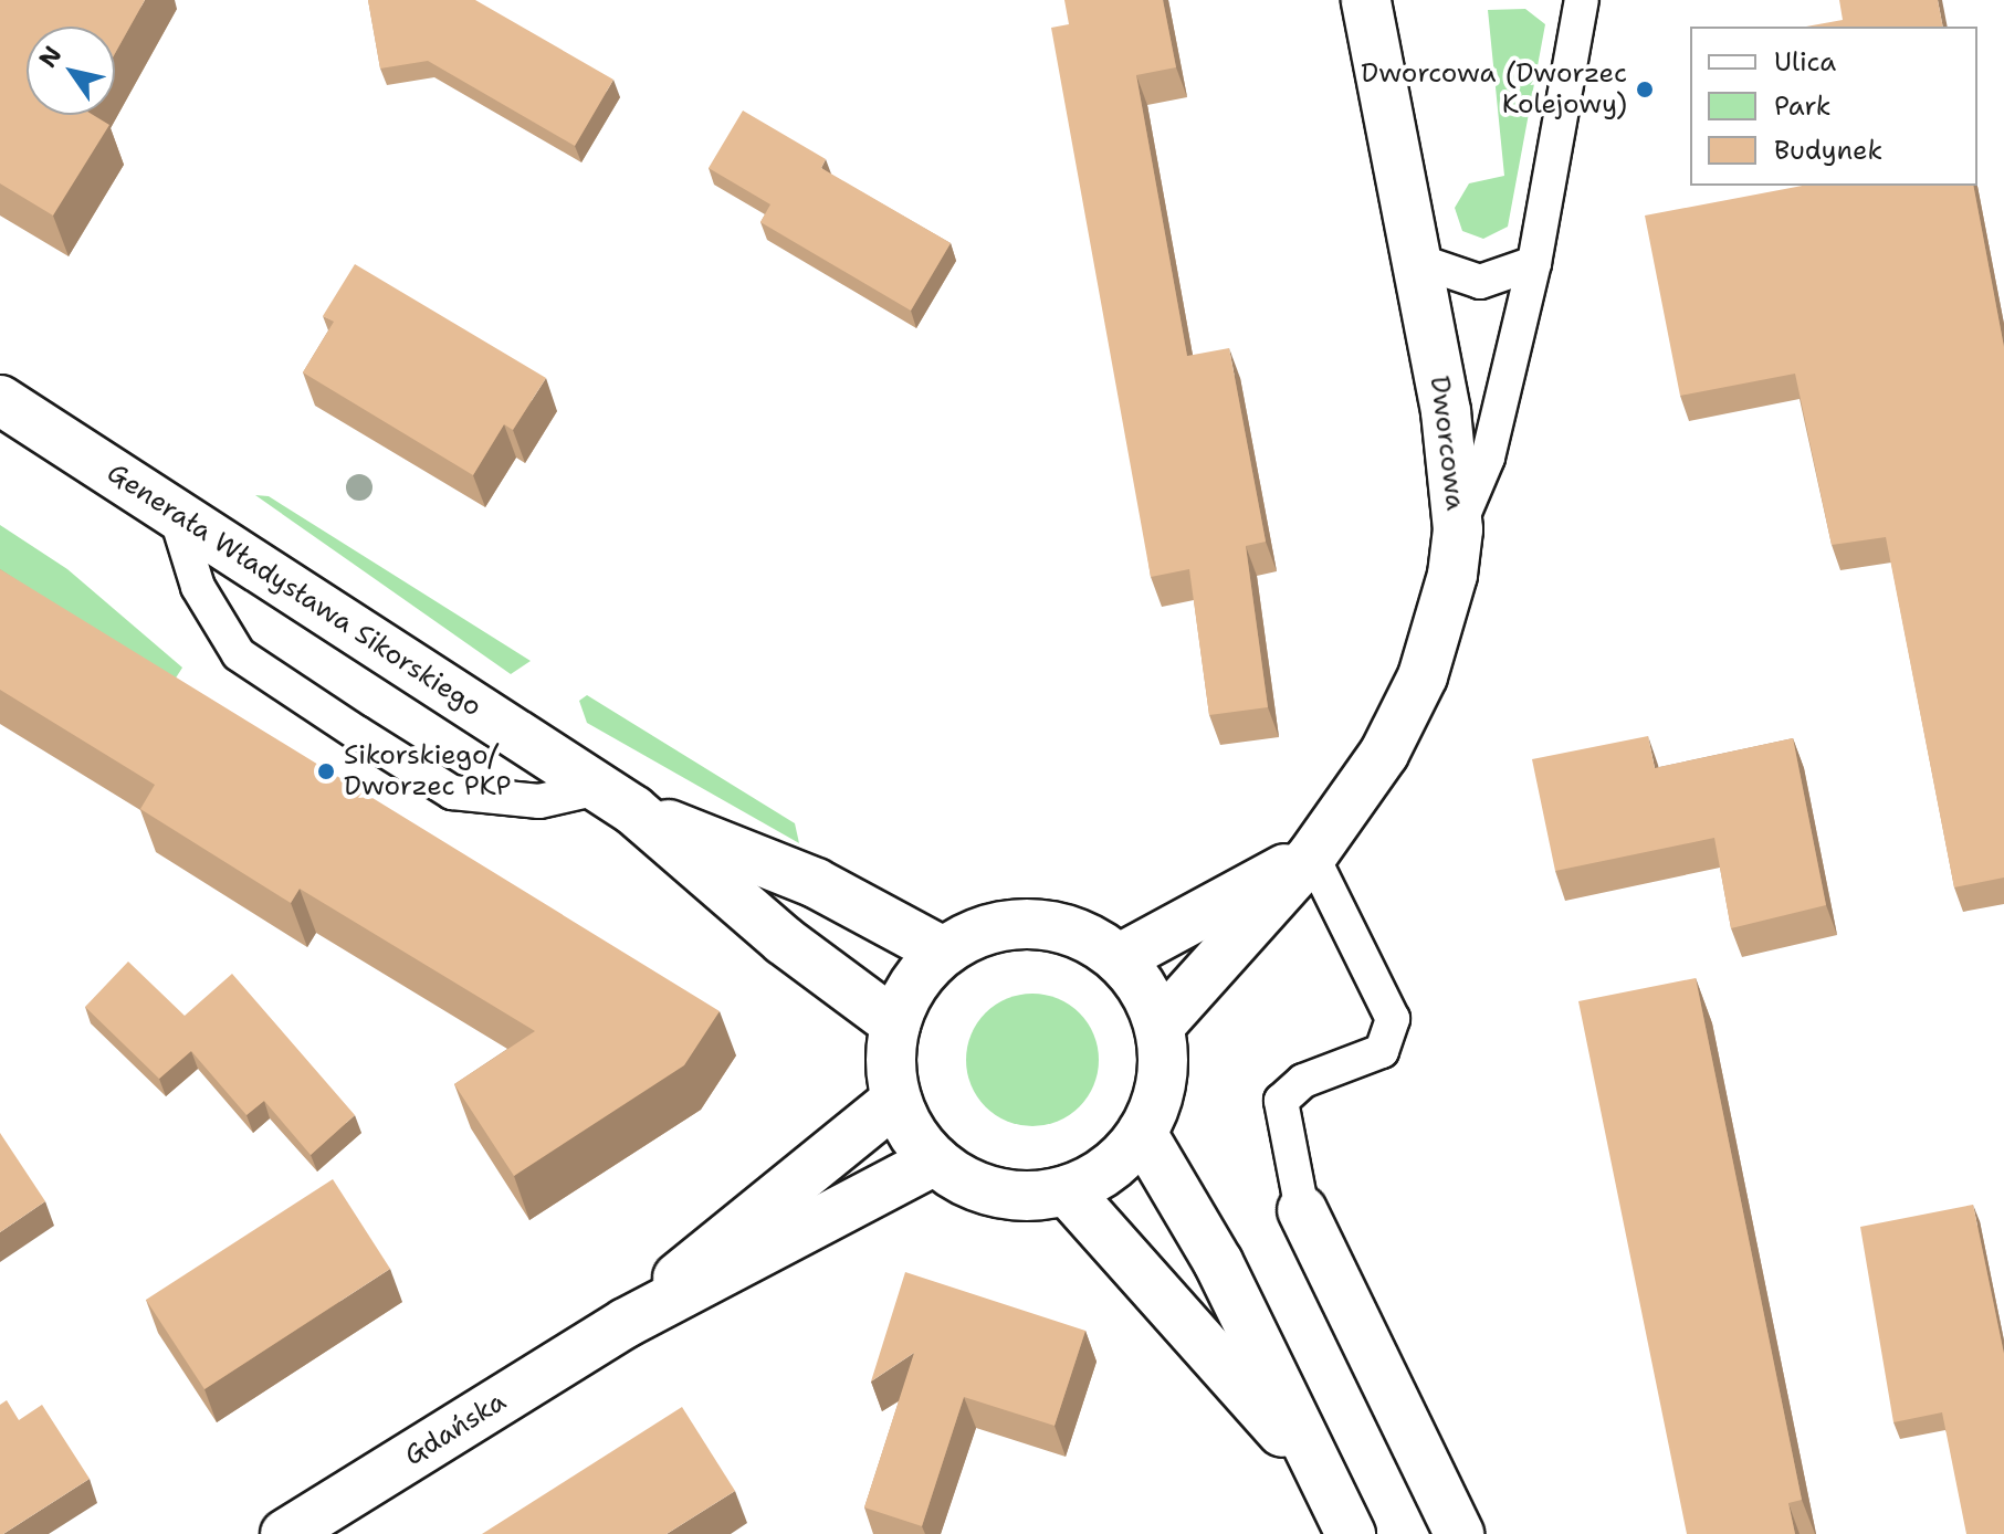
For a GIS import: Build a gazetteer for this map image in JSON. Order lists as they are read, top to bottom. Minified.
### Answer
{"streets":{"street":["Dworcowa","Generała Władysława Sikorskiego","Gdańska"]},"crossings":[["Dworcowa","Generała Władysława Sikorskiego"],["Dworcowa","Gdańska"],["Generała Władysława Sikorskiego","Gdańska"]],"places":["Dworcowa (Dworzec Kolejowy)","Sikorskiego/ Dworzec PKP"],"legend":["Ulica","Park","Budynek"],"north":"top left"}
